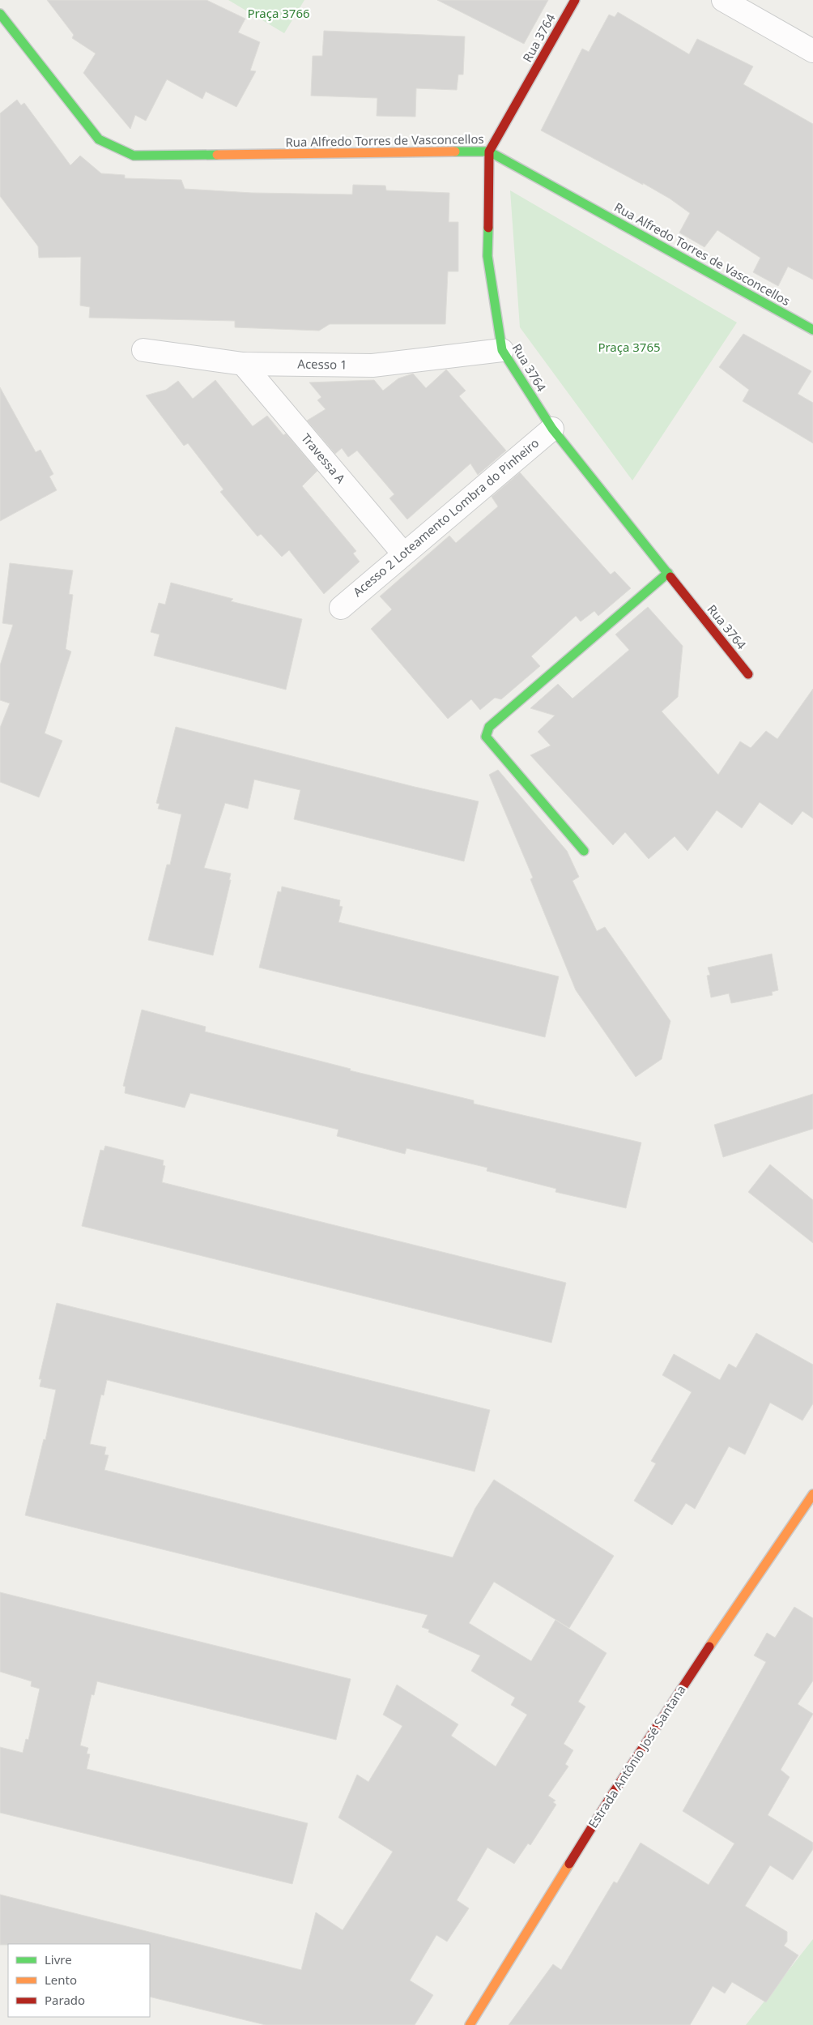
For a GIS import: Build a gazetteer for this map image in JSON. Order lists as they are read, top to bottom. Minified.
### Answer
{"streets":{"street":["Rua 3764","Rua Alfredo Torres de Vasconcellos","Acesso 1","Travessa A","Acesso 2 Loteamento Lombra do Pinheiro","Estrada Antônio José Santana"]},"crossings":[["Rua 3764","Rua Alfredo Torres de Vasconcellos"],["Rua 3764","Acesso 1"],["Rua 3764","Acesso 2 Loteamento Lombra do Pinheiro"],["Acesso 1","Travessa A"],["Travessa A","Acesso 2 Loteamento Lombra do Pinheiro"]],"parks":["Praça 3766","Praça 3765"],"legend":["Livre","Lento","Parado"]}
